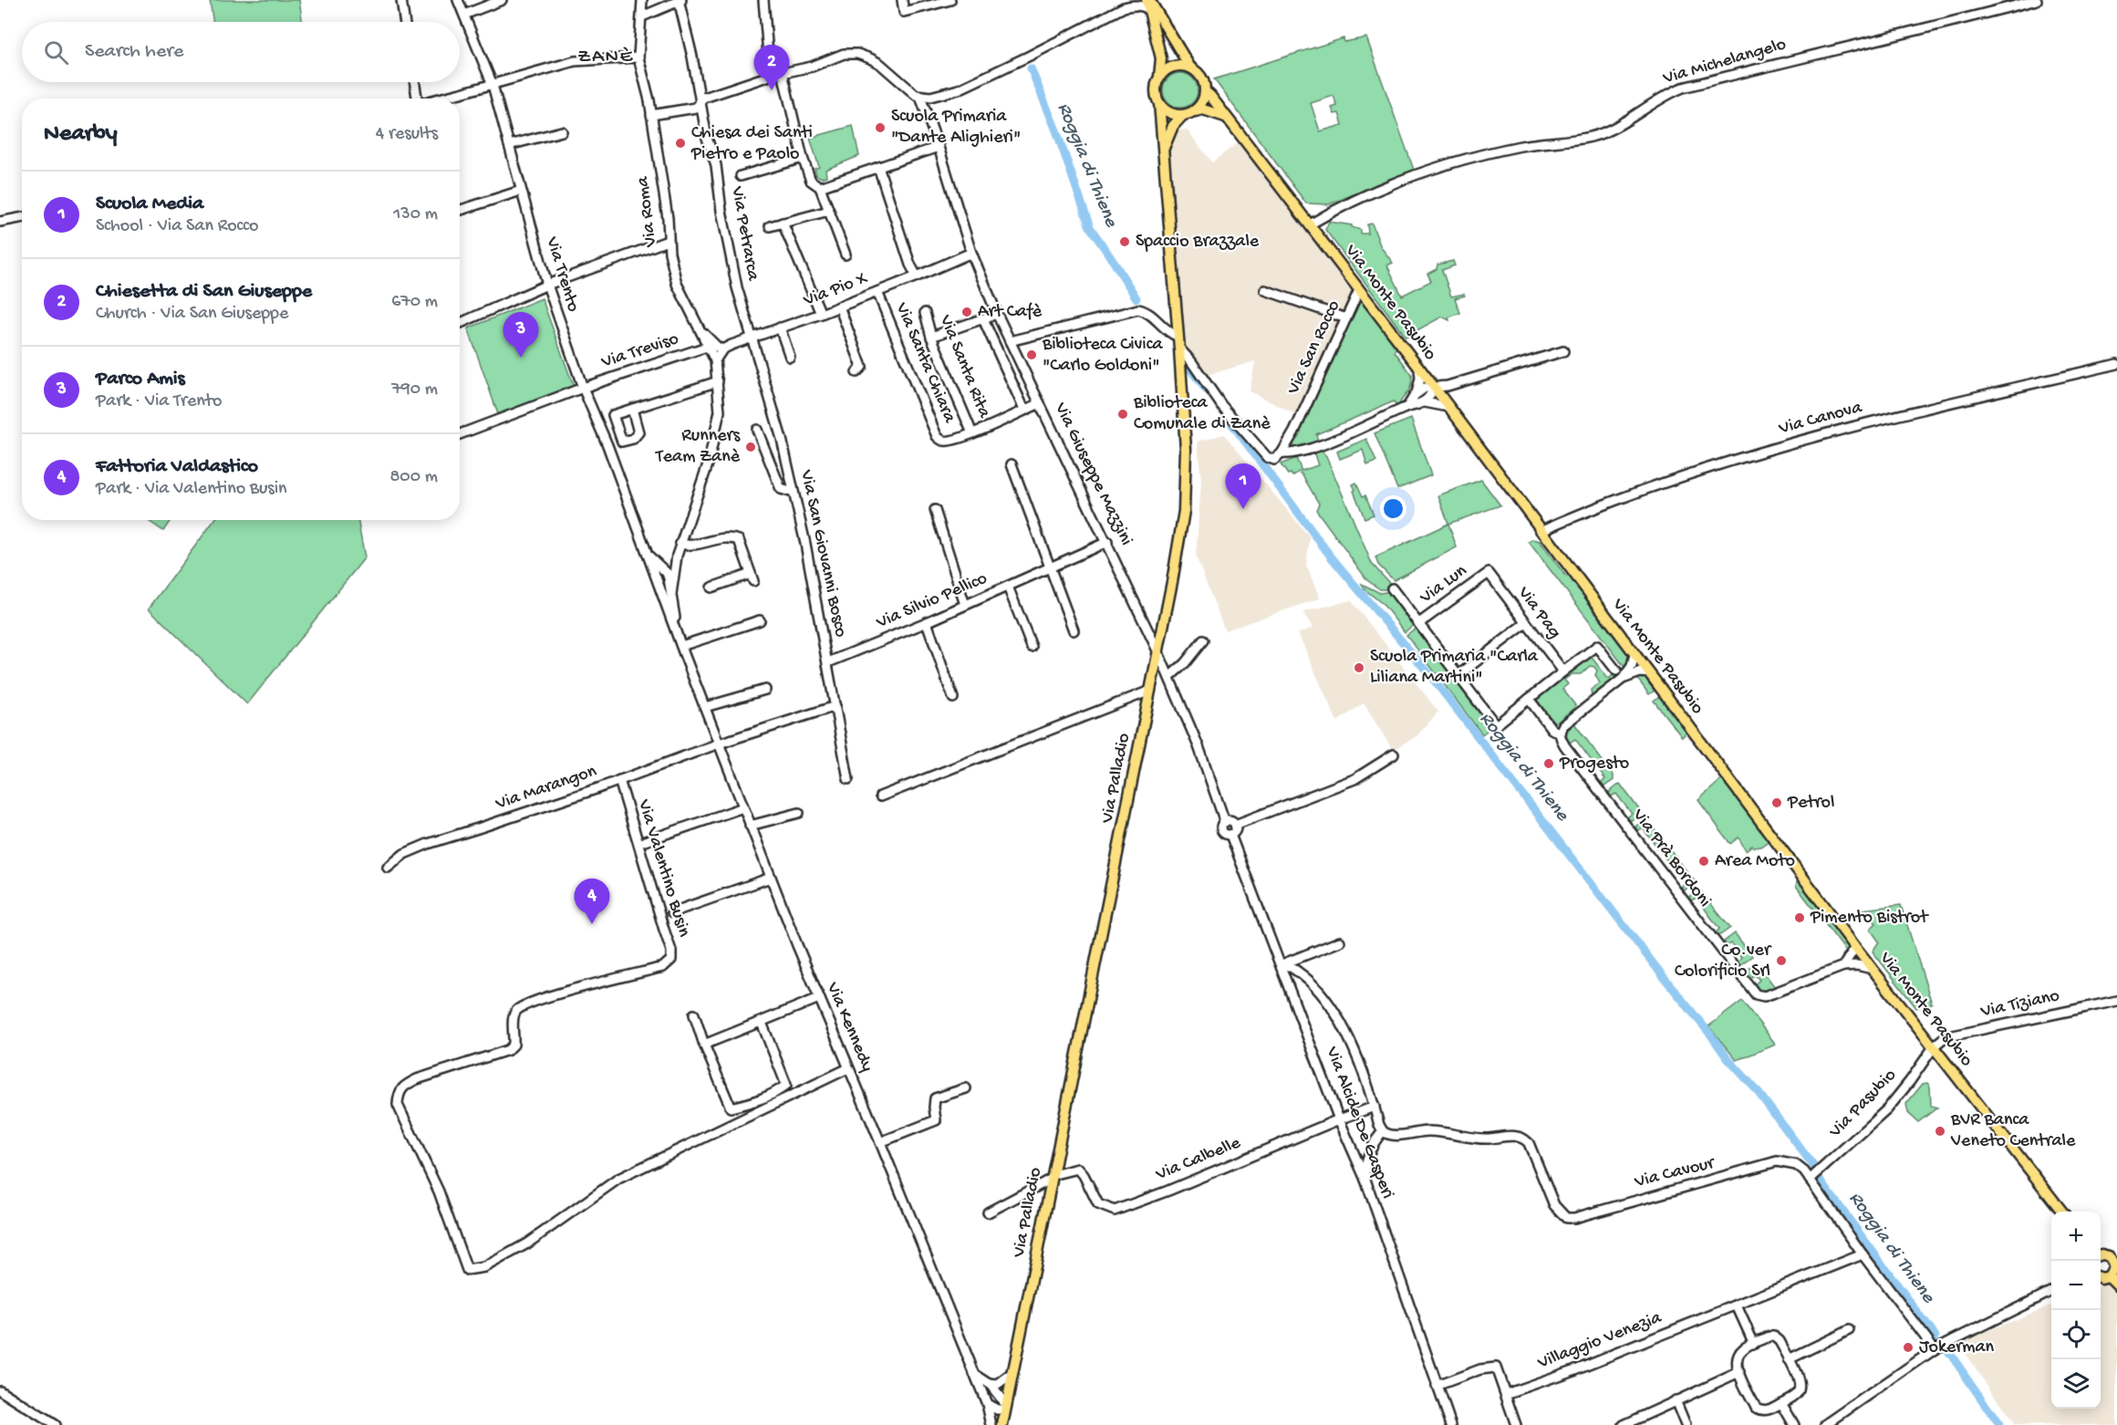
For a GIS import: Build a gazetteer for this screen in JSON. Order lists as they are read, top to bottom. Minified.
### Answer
{"streets":{"main road":["Via Monte Pasubio","Via Palladio"],"street":["Via Michelangelo","Via Roma","Via Petrarca","Via Trento","Via Pio X","Via San Rocco","Via Treviso","Via Santa Chiara","Via Santa Rita","Via Canova","Via Giuseppe Mazzini","Via San Giovanni Bosco","Via Lun","Via Silvio Pellico","Via Pag","Via Marangon","Via Prà Bordoni","Via Valentino Busin","Via Tiziano","Via Kennedy","Via Pasubio","Via Alcide De Gasperi","Via Calbelle","Via Cavour","Villaggio Venezia"]},"crossings":[["Via Michelangelo","Via Monte Pasubio"],["Via Roma","Via Trento"],["Via Roma","Via Pio X"],["Via Roma","Via Treviso"],["Via Roma","Via Kennedy"],["Via Petrarca","Via Pio X"],["Via Petrarca","Via San Giovanni Bosco"],["Via Trento","Via Treviso"],["Via Trento","Via Kennedy"],["Via Pio X","Via Santa Chiara"],["Via Pio X","Via Giuseppe Mazzini"],["Via Pio X","Via San Giovanni Bosco"],["Via Monte Pasubio","Via San Rocco"],["Via Monte Pasubio","Via Canova"],["Via Monte Pasubio","Via Palladio"],["Via Monte Pasubio","Via Prà Bordoni"],["Via Monte Pasubio","Via Tiziano"],["Via Monte Pasubio","Via Pasubio"],["Via Santa Chiara","Via Santa Rita"],["Via Santa Chiara","Via Giuseppe Mazzini"],["Via Giuseppe Mazzini","Via Silvio Pellico"],["Via Giuseppe Mazzini","Via Palladio"],["Via Giuseppe Mazzini","Via Alcide De Gasperi"],["Via San Giovanni Bosco","Via Silvio Pellico"],["Via San Giovanni Bosco","Via Marangon"],["Via Lun","Via Pag"],["Via Palladio","Via Alcide De Gasperi"],["Via Palladio","Via Calbelle"],["Via Marangon","Via Valentino Busin"],["Via Marangon","Via Kennedy"],["Via Valentino Busin","Via Kennedy"],["Via Tiziano","Via Pasubio"],["Via Pasubio","Via Cavour"],["Via Alcide De Gasperi","Via Calbelle"],["Via Cavour","Villaggio Venezia"]],"districts":["ZANÈ"],"water":["Roggia di Thiene"],"places":["Scuola Primaria \"Dante Alighieri\"","Chiesa dei Santi Pietro e Paolo","Spaccio Brazzale","Art Cafè","Biblioteca Civica \"Carlo Goldoni\"","Biblioteca Comunale di Zanè","Runners Team Zanè","Scuola Primaria \"Carla Liliana Martini\"","Progesto","Petrol","Area Moto","Pimento Bistrot","Co.ver Colorificio Srl","BVR Banca Veneto Centrale","Jokerman"],"page":{"search":"Search here","pins":["2","3","1","4"],"heading":["Nearby","4 results"],"list":[{"mark":"1","name":"Scuola Media","note":"School · Via San Rocco","value":"130 m"},{"mark":"2","name":"Chiesetta di San Giuseppe","note":"Church · Via San Giuseppe","value":"670 m"},{"mark":"3","name":"Parco Amis","note":"Park · Via Trento","value":"790 m"},{"mark":"4","name":"Fattoria Valdastico","note":"Park · Via Valentino Busin","value":"800 m"}],"map_buttons":["+","−"]}}
